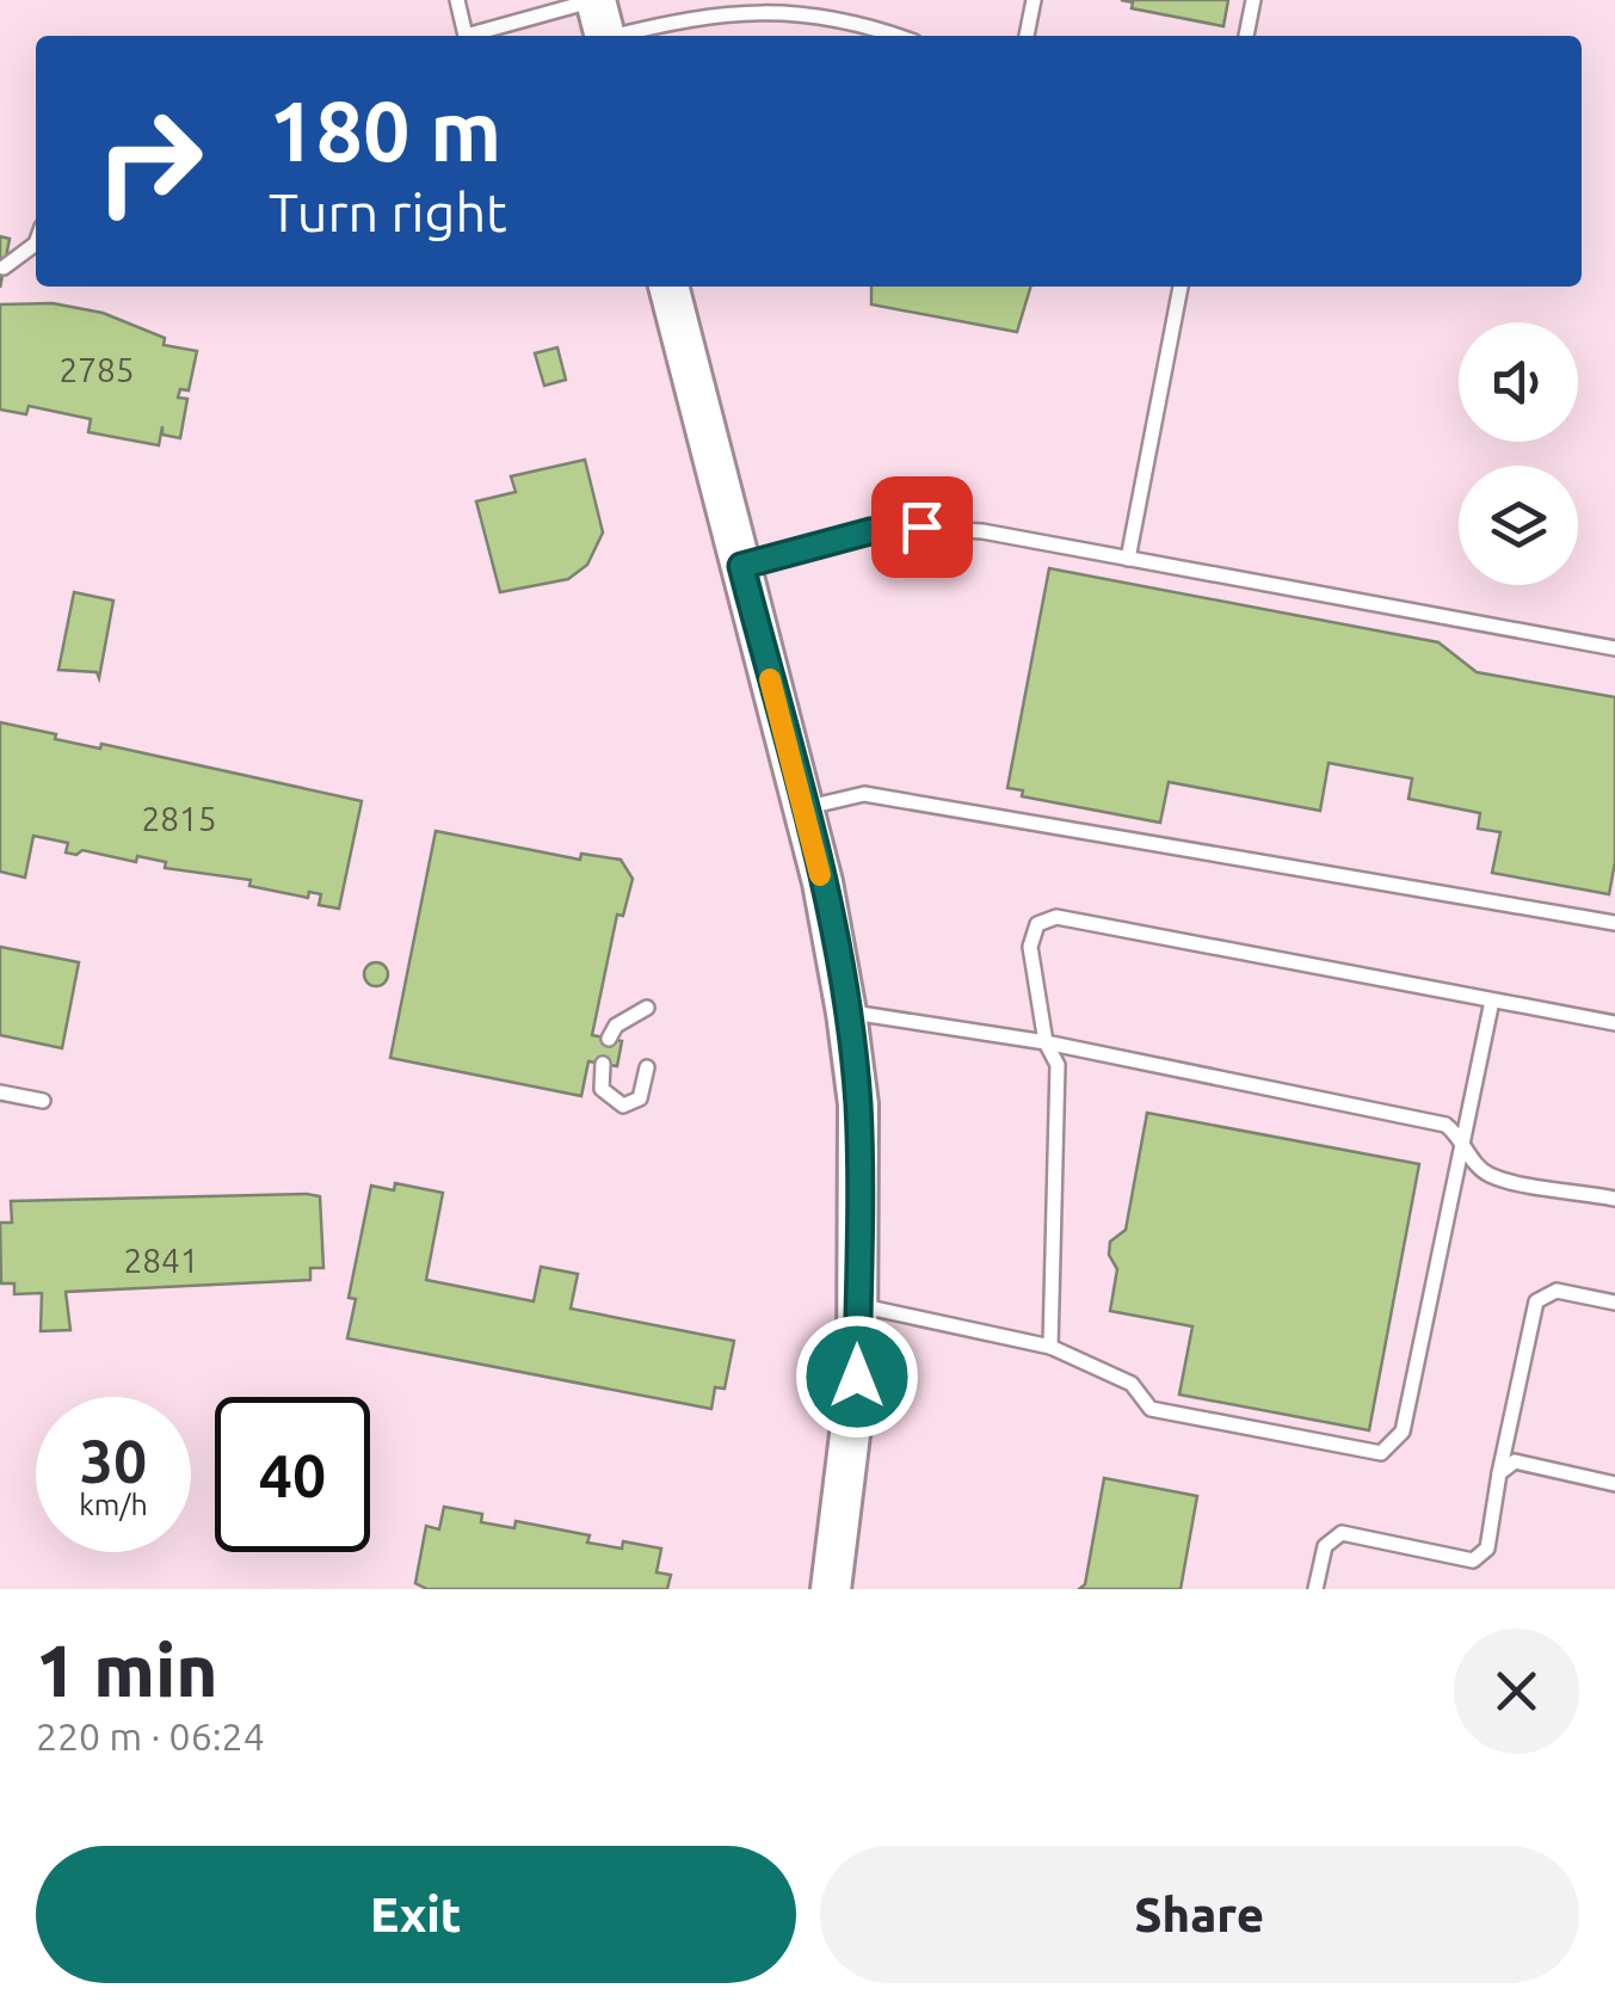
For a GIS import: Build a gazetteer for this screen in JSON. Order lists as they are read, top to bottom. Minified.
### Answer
{"house_numbers":["2785","2815","2841"],"page":{"turn":["180 m","Turn right"],"speed":"30 km/h","limit":"40","heading":["1 min","220 m · 06:24"],"buttons":["Exit","Share"]}}
